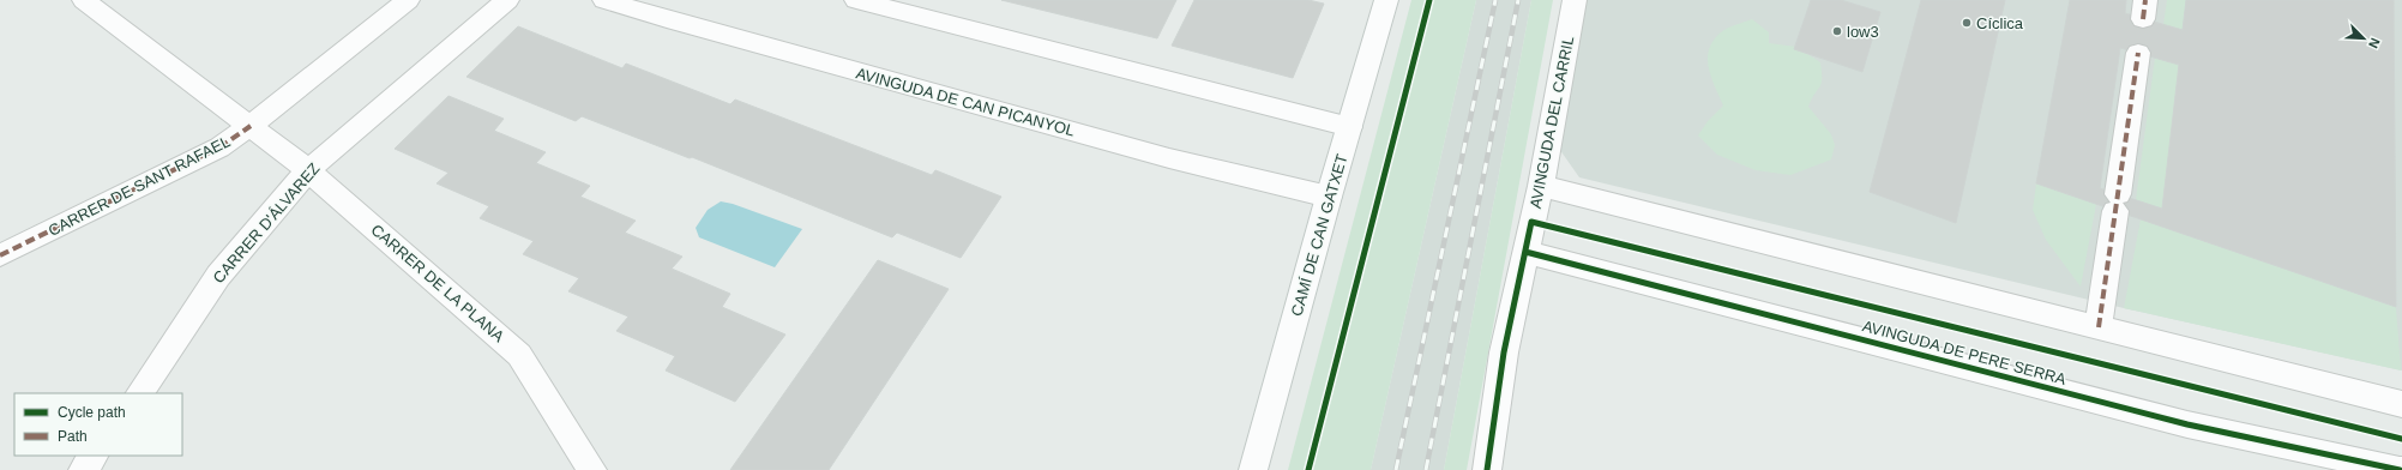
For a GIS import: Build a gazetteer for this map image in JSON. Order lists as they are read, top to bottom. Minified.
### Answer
{"streets":{"street":["AVINGUDA DE CAN PICANYOL","AVINGUDA DEL CARRIL","CARRER DE SANT RAFAEL","CARRER D'ÁLVAREZ","CAMÍ DE CAN GATXET","CARRER DE LA PLANA","AVINGUDA DE PERE SERRA"]},"crossings":[["AVINGUDA DE CAN PICANYOL","CAMÍ DE CAN GATXET"],["AVINGUDA DEL CARRIL","AVINGUDA DE PERE SERRA"],["CARRER DE SANT RAFAEL","CARRER DE LA PLANA"],["CARRER D'ÁLVAREZ","CARRER DE LA PLANA"]],"places":["Cíclica","low3"],"legend":["Cycle path","Path"],"north":"bottom right"}
